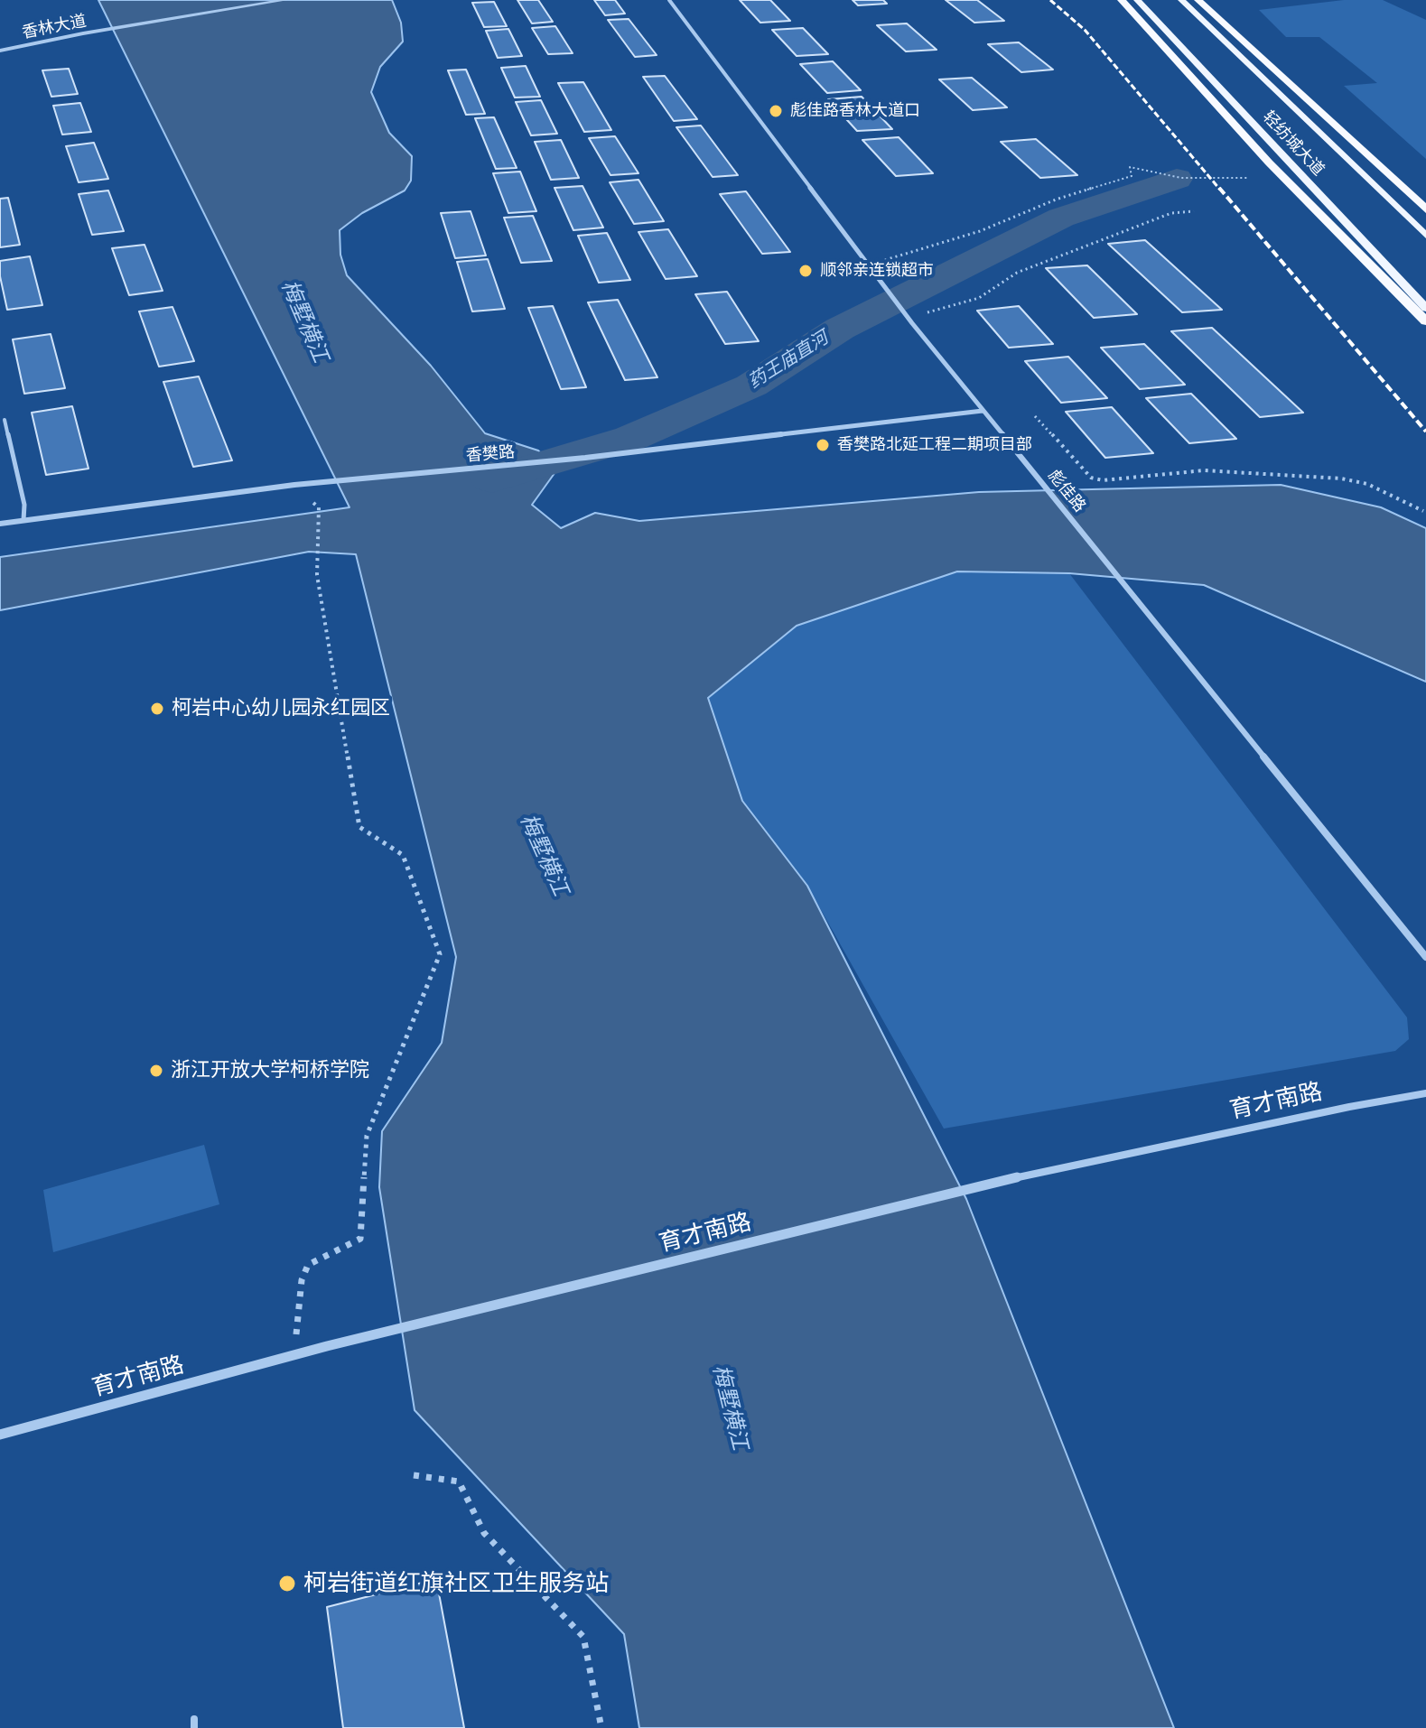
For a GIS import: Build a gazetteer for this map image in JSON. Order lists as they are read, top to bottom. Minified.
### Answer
{"streets":{"main road":["轻纺城大道"],"street":["香林大道","香樊路","彪佳路","育才南路"]},"crossings":[["香樊路","彪佳路"]],"water":["梅墅横江","药王庙直河"],"places":["彪佳路香林大道口","顺邻亲连锁超市","香樊路北延工程二期项目部","柯岩中心幼儿园永红园区","浙江开放大学柯桥学院","柯岩街道红旗社区卫生服务站"]}
